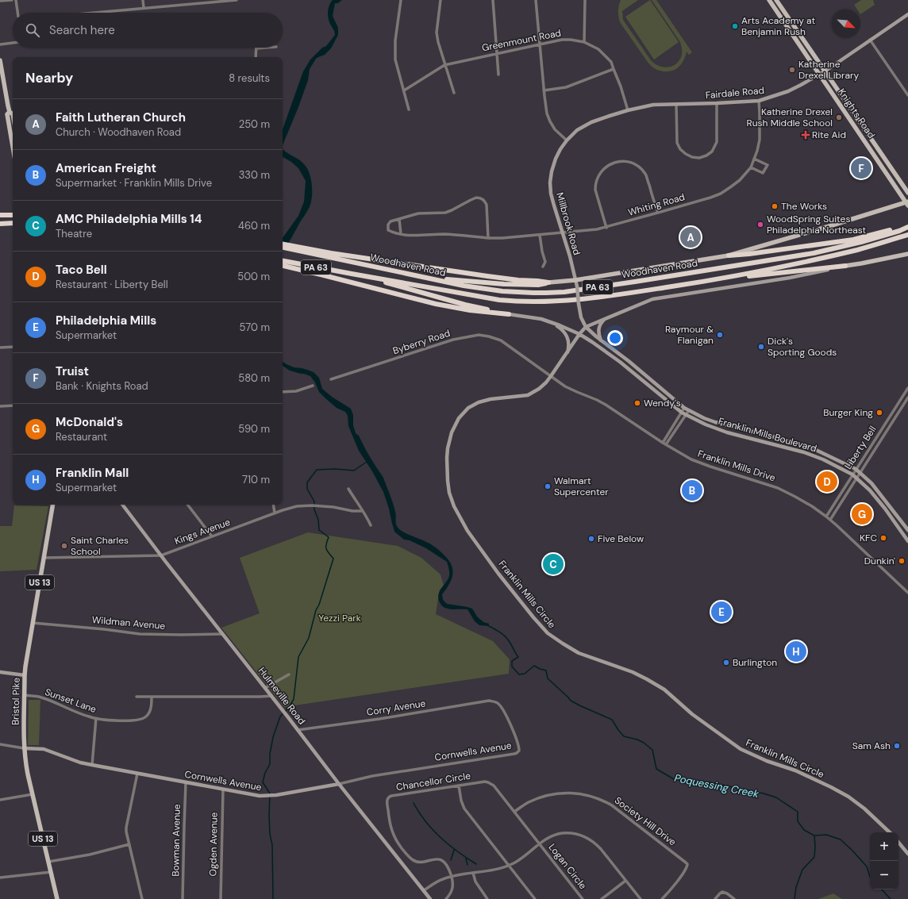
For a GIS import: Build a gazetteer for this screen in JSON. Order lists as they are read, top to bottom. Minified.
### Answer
{"streets":{"highway":["Woodhaven Road","PA 63"],"main road":["Knights Road","US 13","Bristol Pike"],"street":["Greenmount Road","Fairdale Road","Whiting Road","Millbrook Road","Byberry Road","Franklin Mills Boulevard","Liberty Bell","Franklin Mills Drive","Kings Avenue","Franklin Mills Circle","Wildman Avenue","Hulmeville Road","Sunset Lane","Corry Avenue","Cornwells Avenue","Chancellor Circle","Society Hill Drive","Bowman Avenue","Ogden Avenue","Logan Circle"]},"crossings":[["Greenmount Road","Fairdale Road"],["Fairdale Road","Knights Road"],["Fairdale Road","Whiting Road"],["Fairdale Road","Millbrook Road"],["Knights Road","Woodhaven Road"],["Whiting Road","Millbrook Road"],["Millbrook Road","Woodhaven Road"],["Millbrook Road","Franklin Mills Boulevard"],["Byberry Road","Franklin Mills Drive"],["Franklin Mills Boulevard","Liberty Bell"],["Liberty Bell","Franklin Mills Drive"],["Franklin Mills Drive","Franklin Mills Circle"],["Kings Avenue","Hulmeville Road"],["Kings Avenue","Bristol Pike"],["Wildman Avenue","Hulmeville Road"],["Wildman Avenue","Bristol Pike"],["Hulmeville Road","Corry Avenue"],["Hulmeville Road","Cornwells Avenue"],["Sunset Lane","Bristol Pike"],["Bristol Pike","Cornwells Avenue"],["Corry Avenue","Cornwells Avenue"],["Cornwells Avenue","Bowman Avenue"],["Cornwells Avenue","Ogden Avenue"],["Chancellor Circle","Society Hill Drive"],["Chancellor Circle","Logan Circle"]],"water":["Poquessing Creek"],"parks":["Yezzi Park"],"places":{"other":["Arts Academy at Benjamin Rush","Katherine Drexel Library","Katherine Drexel Rush Middle School","The Works","WoodSpring Suites Philadelphia Northeast","Raymour & Flanigan","Dick's Sporting Goods","Wendy's","Burger King","Walmart Supercenter","KFC","Five Below","Saint Charles School","Dunkin'","Burlington","Sam Ash"],"health":["Rite Aid"]},"north":"bottom right","page":{"search":"Search here","heading":["Nearby","8 results"],"list":[{"mark":"A","name":"Faith Lutheran Church","note":"Church · Woodhaven Road","value":"250 m"},{"mark":"B","name":"American Freight","note":"Supermarket · Franklin Mills Drive","value":"330 m"},{"mark":"C","name":"AMC Philadelphia Mills 14","note":"Theatre","value":"460 m"},{"mark":"D","name":"Taco Bell","note":"Restaurant · Liberty Bell","value":"500 m"},{"mark":"E","name":"Philadelphia Mills","note":"Supermarket","value":"570 m"},{"mark":"F","name":"Truist","note":"Bank · Knights Road","value":"580 m"},{"mark":"G","name":"McDonald's","note":"Restaurant","value":"590 m"},{"mark":"H","name":"Franklin Mall","note":"Supermarket","value":"710 m"}],"pins":["F","A","D","B","G","C","E","H"],"map_buttons":["+","−"]}}
